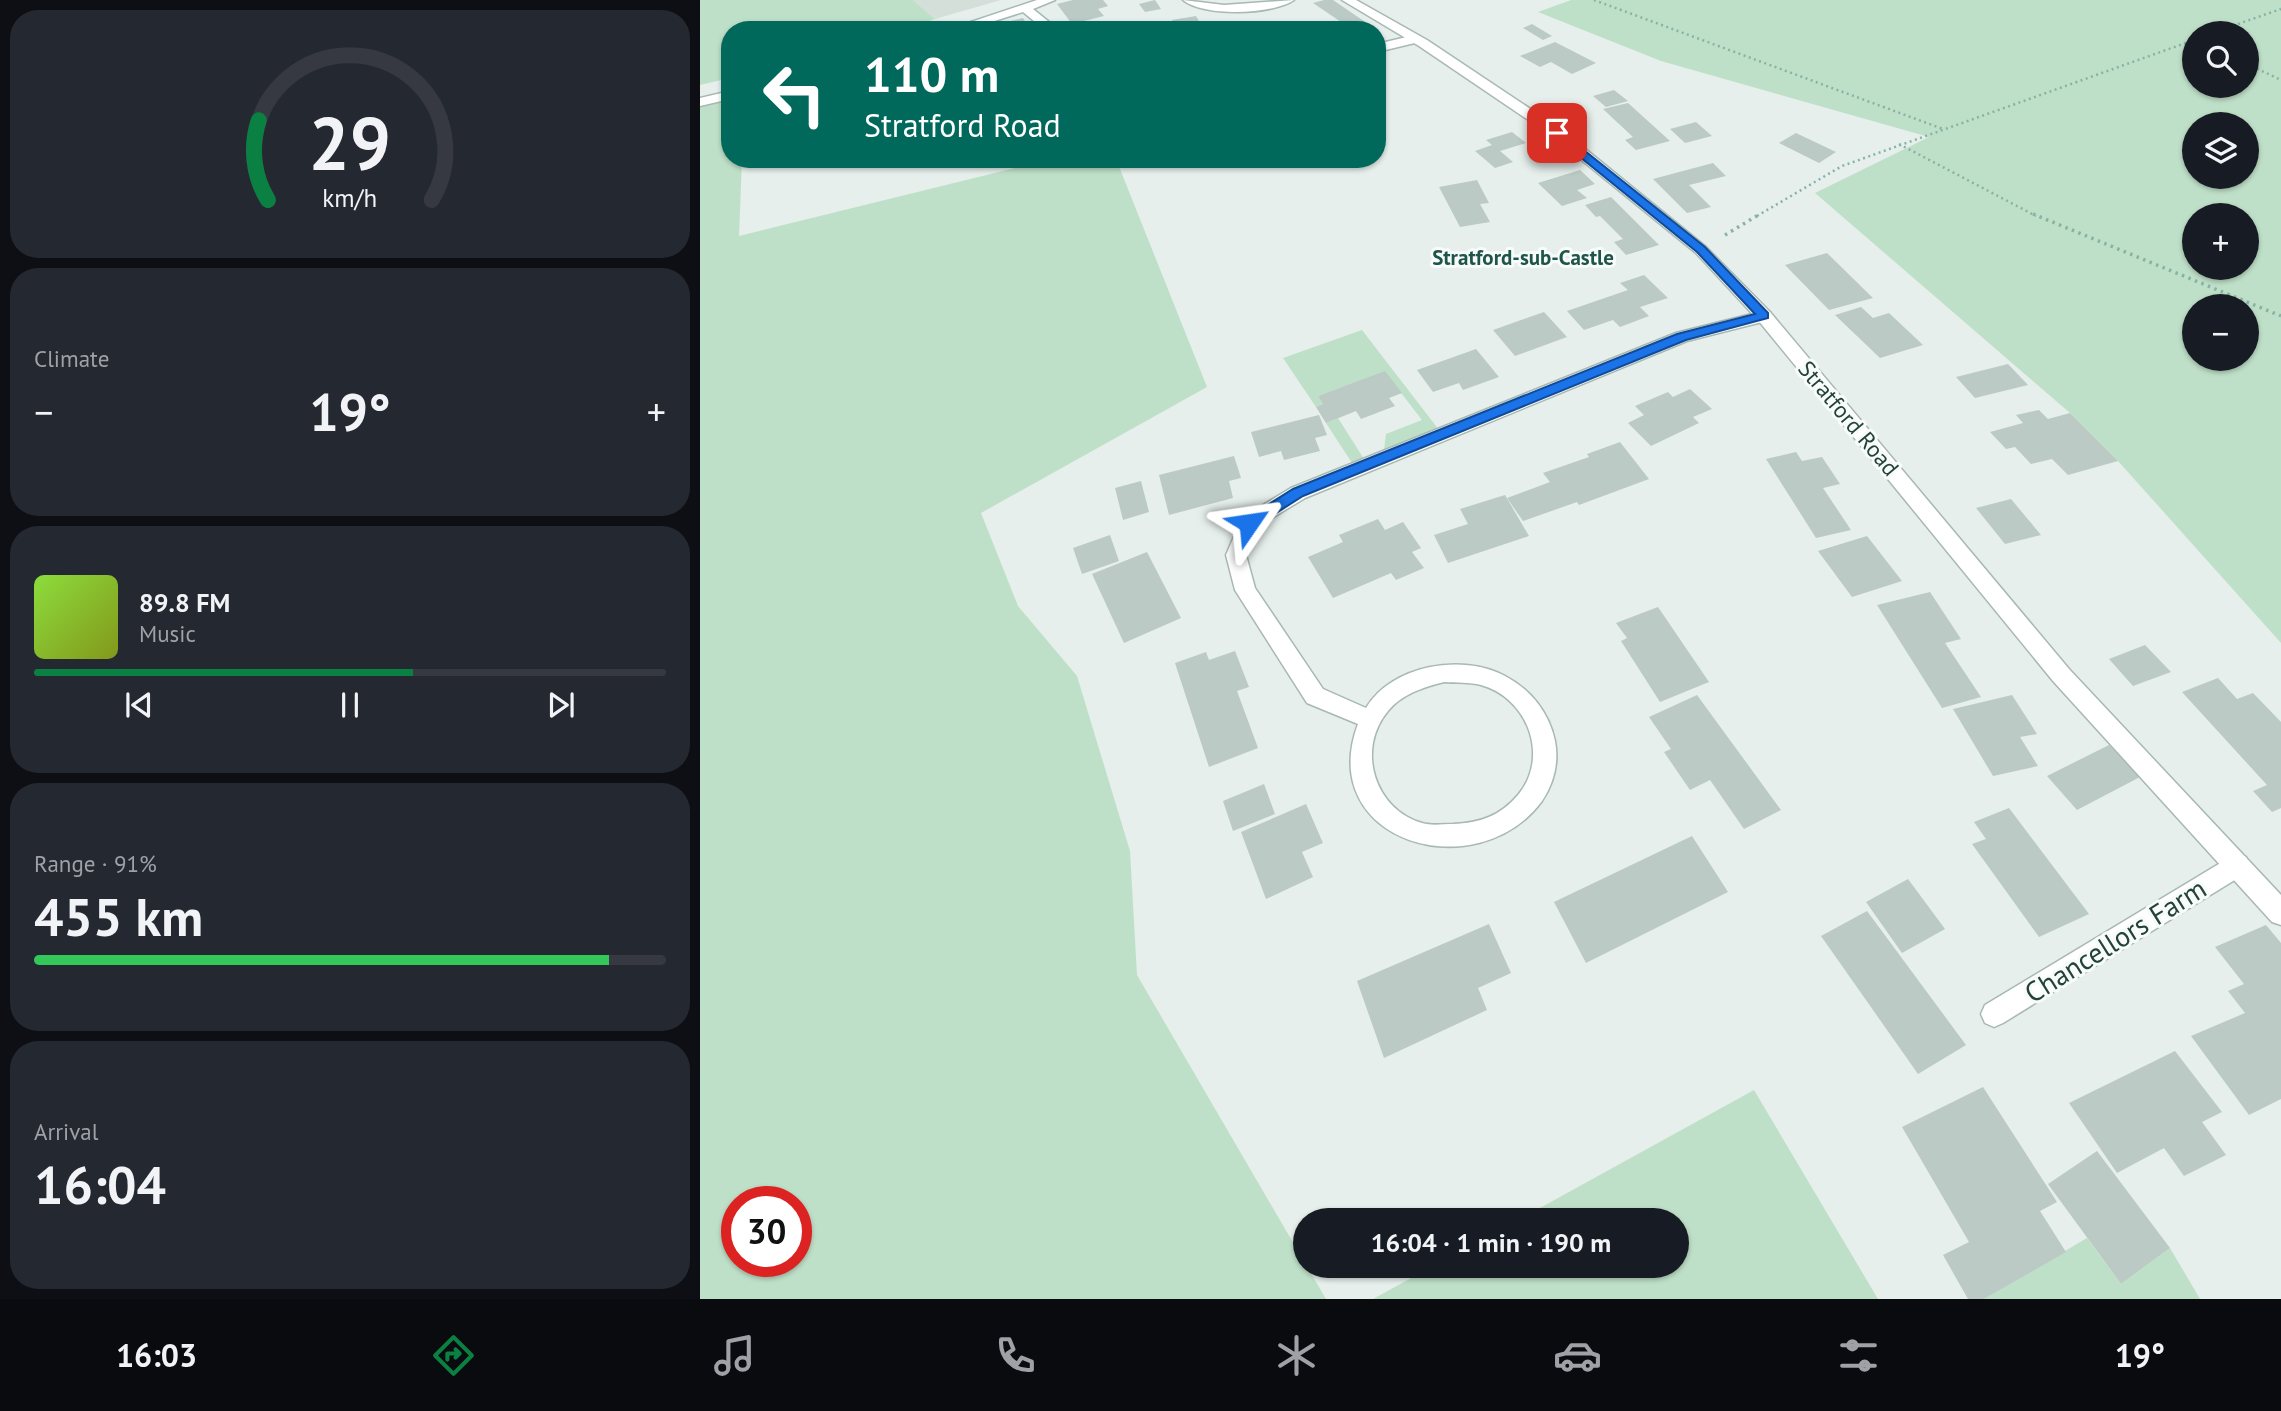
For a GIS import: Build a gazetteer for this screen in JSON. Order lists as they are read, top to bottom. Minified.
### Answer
{"streets":{"street":["Stratford Road","Chancellors Farm"]},"crossings":[["Stratford Road","Chancellors Farm"]],"districts":["Stratford-sub-Castle"],"page":{"map_buttons":["+","−"],"turn":["110 m","Stratford Road"],"tile":["Climate",["Range · 91%","455 km"],["Arrival","16:04"]],"heat":["−","19°","+"],"song":["89.8 FM","Music"],"limit":"30","trip":"16:04 · 1 min · 190 m","tabs":["16:03","19°"],"gauge":["29","km/h"]}}
